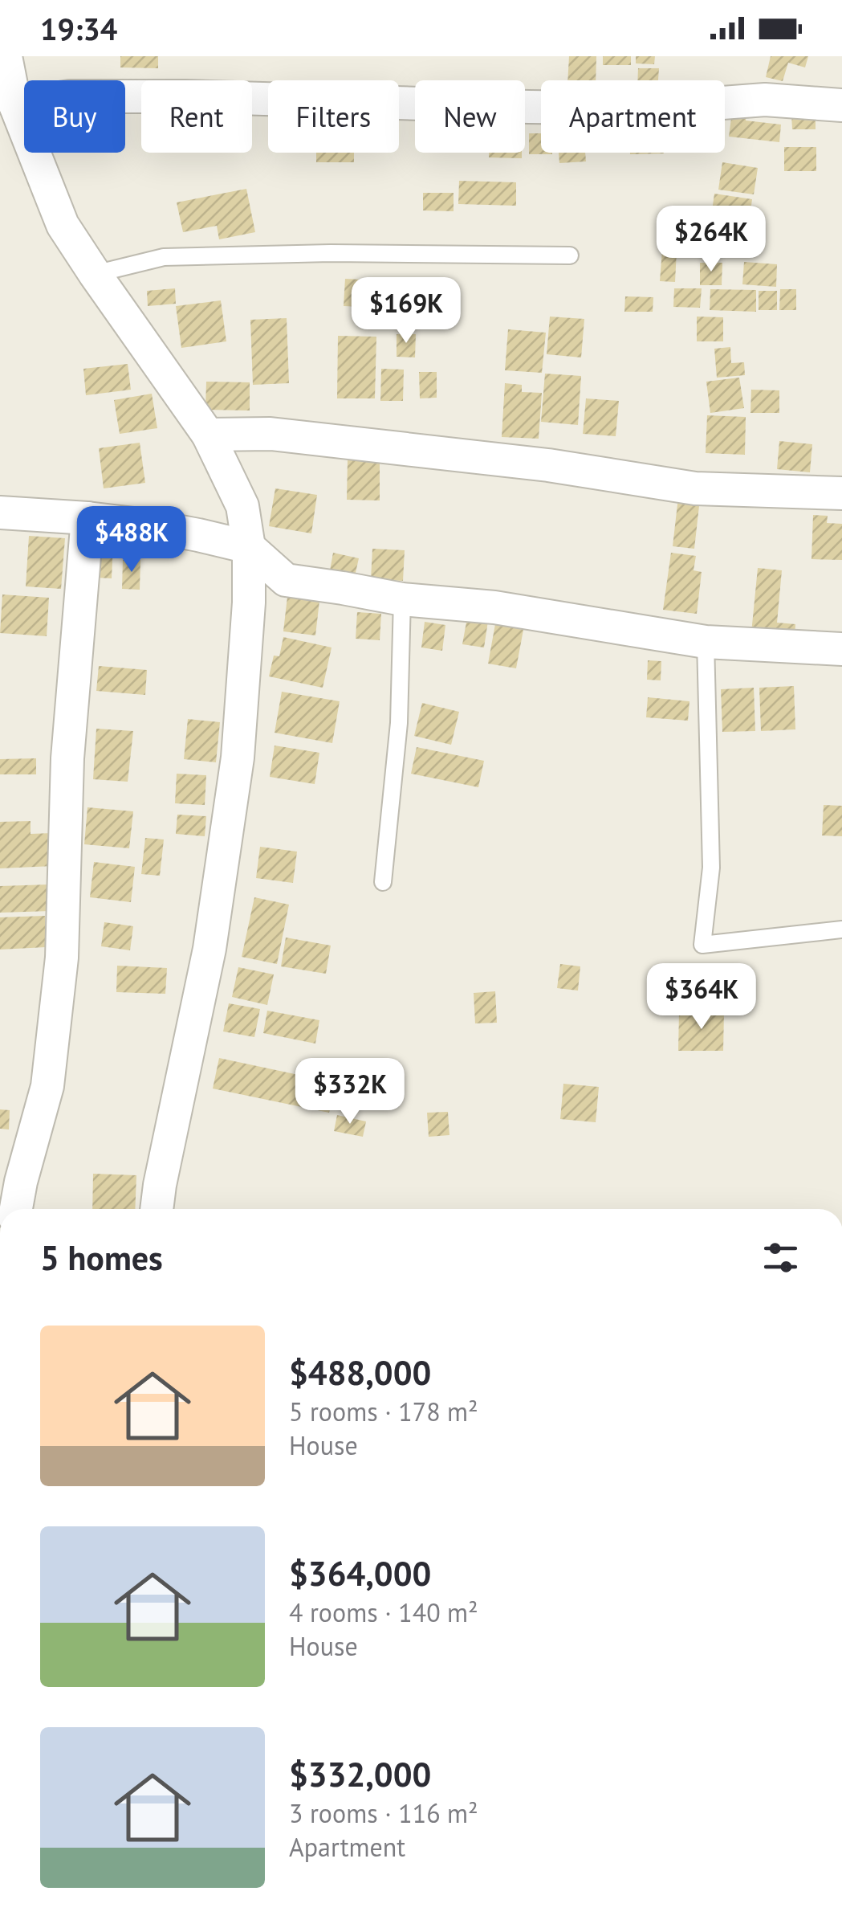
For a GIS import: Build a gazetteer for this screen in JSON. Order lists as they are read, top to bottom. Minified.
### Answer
{"page":{"status":"19:34","chip":["Buy","Rent","Filters","New","Apartment"],"price":["$264K","$169K","$488K","$364K","$332K"],"heading":"5 homes","list":[{"name":"$488,000","note":"5 rooms · 178 m² · House"},{"name":"$364,000","note":"4 rooms · 140 m² · House"},{"name":"$332,000","note":"3 rooms · 116 m² · Apartment"}]}}
